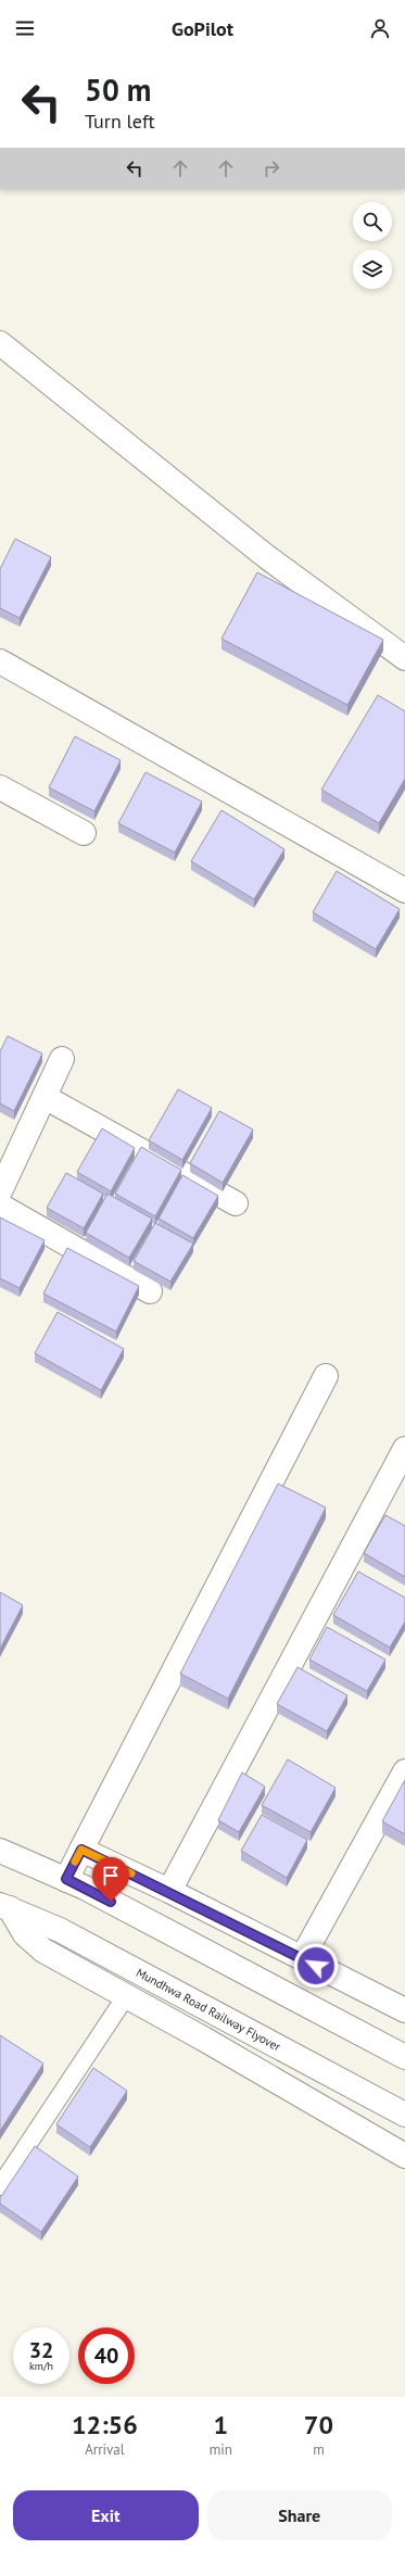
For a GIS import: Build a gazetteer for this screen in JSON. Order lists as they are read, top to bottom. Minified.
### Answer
{"streets":{"main road":["Mundhwa Road Railway Flyover"]},"page":{"header":"GoPilot","turn":["50 m","Turn left"],"speed":"32 km/h","limit":"40","eta":["12:56","Arrival","1","min","70","m"],"buttons":["Exit","Share"]}}
